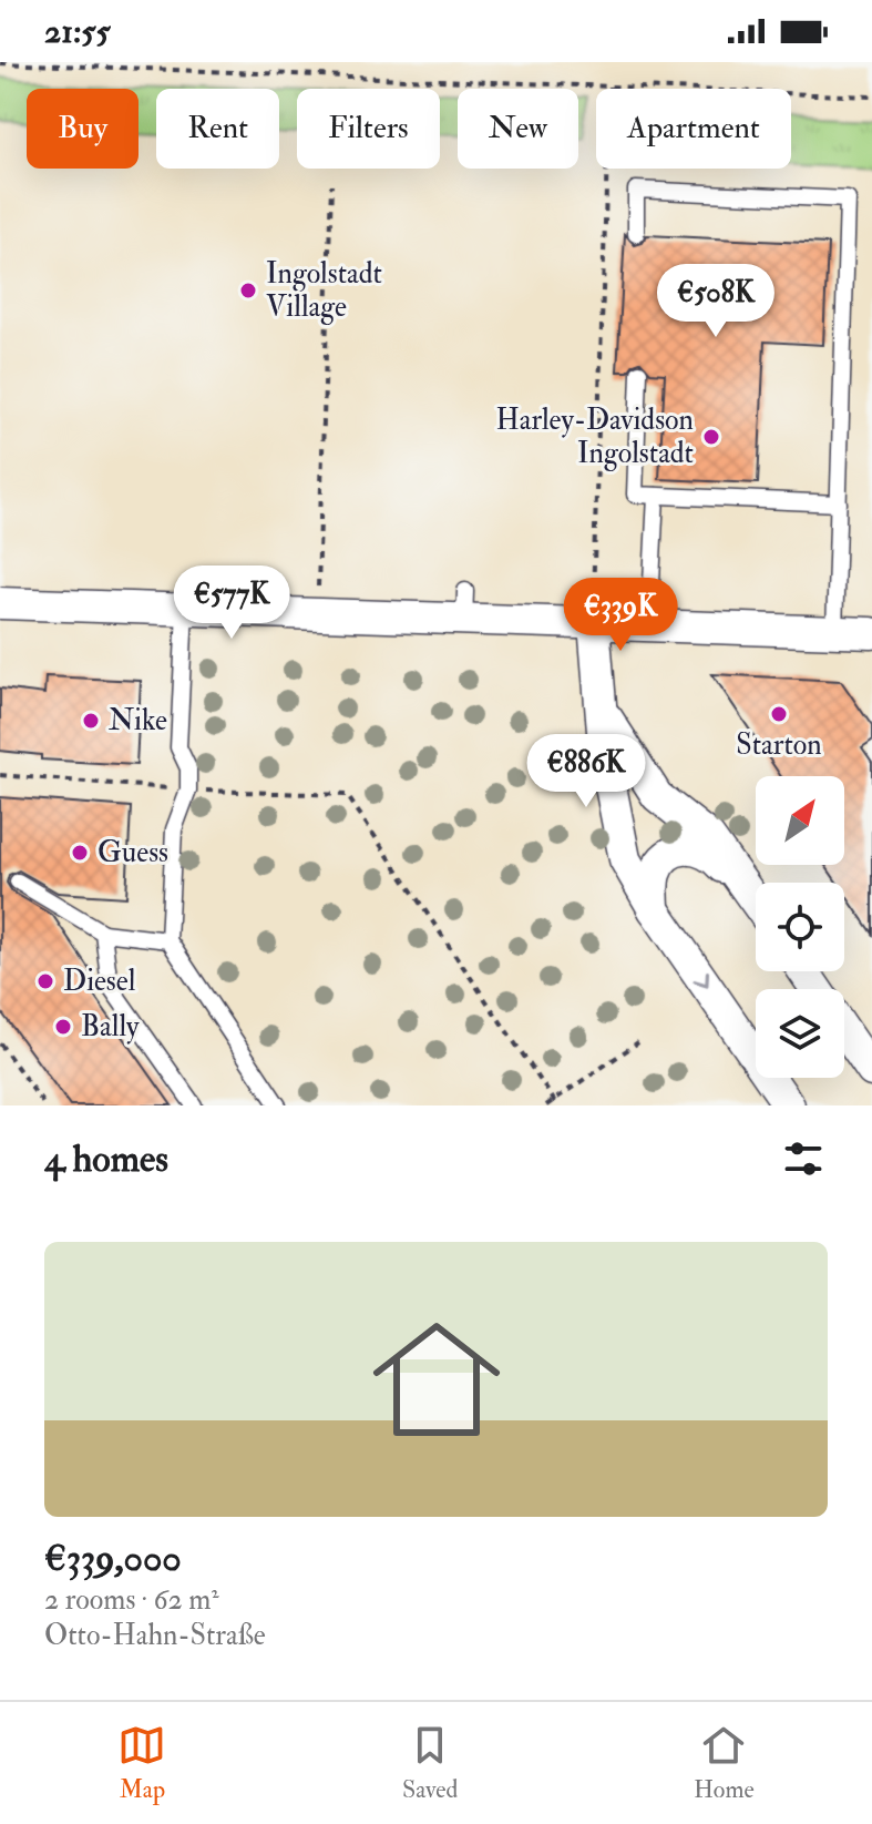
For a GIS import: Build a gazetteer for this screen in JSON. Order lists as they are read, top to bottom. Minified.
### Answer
{"places":["Ingolstadt Village","Harley-Davidson Ingolstadt","Starton","Nike","Guess","Diesel","Bally"],"north":"top right","page":{"status":"21:55","chip":["Buy","Rent","Filters","New","Apartment"],"price":["€508K","€577K","€339K","€886K"],"heading":"4 homes","list":[{"name":"€339,000","note":"2 rooms · 62 m² · Otto-Hahn-Straße"}],"tabs":["Map","Saved","Home"]}}
